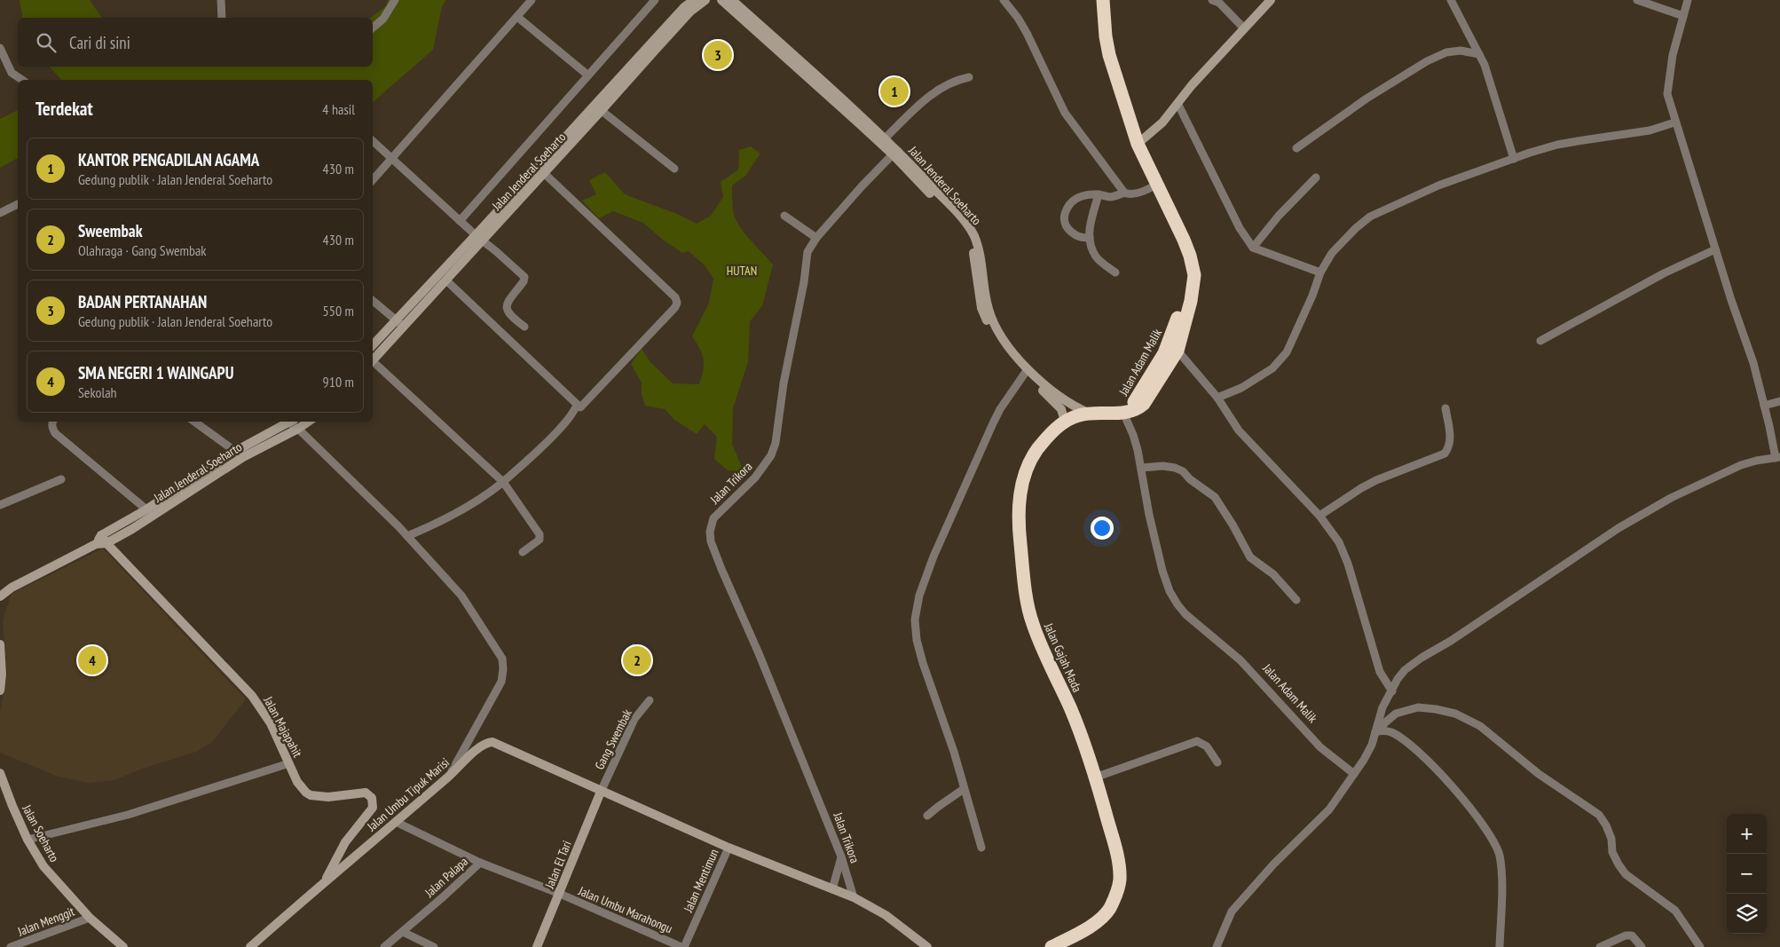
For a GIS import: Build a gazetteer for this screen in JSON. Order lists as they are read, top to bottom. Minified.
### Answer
{"streets":{"highway":["Jalan Adam Malik","Jalan Gajah Mada"],"main road":["Jalan Jenderal Soeharto","Jalan Majapahit","Jalan Umbu Tipuk Marisi","Jalan Soeharto","Jalan El Tari"],"street":["Jalan Trikora","Gang Swembak","Jalan Palapa","Jalan Mentimun","Jalan Umbu Marahongu","Jalan Menggit"]},"crossings":[["Jalan Jenderal Soeharto","Jalan Trikora"],["Jalan Jenderal Soeharto","Jalan Gajah Mada"],["Jalan Jenderal Soeharto","Jalan Majapahit"],["Jalan Adam Malik","Jalan Gajah Mada"],["Jalan Trikora","Jalan Umbu Tipuk Marisi"],["Jalan Majapahit","Jalan Umbu Tipuk Marisi"],["Gang Swembak","Jalan Umbu Tipuk Marisi"],["Gang Swembak","Jalan El Tari"],["Jalan Umbu Tipuk Marisi","Jalan El Tari"],["Jalan Umbu Tipuk Marisi","Jalan Mentimun"],["Jalan Soeharto","Jalan Menggit"],["Jalan El Tari","Jalan Palapa"],["Jalan El Tari","Jalan Umbu Marahongu"],["Jalan Palapa","Jalan Umbu Marahongu"],["Jalan Mentimun","Jalan Umbu Marahongu"]],"parks":["HUTAN"],"page":{"search":"Cari di sini","pins":["3","1","2","4"],"heading":["Terdekat","4 hasil"],"list":[{"mark":"1","name":"KANTOR PENGADILAN AGAMA","note":"Gedung publik · Jalan Jenderal Soeharto","value":"430 m"},{"mark":"2","name":"Sweembak","note":"Olahraga · Gang Swembak","value":"430 m"},{"mark":"3","name":"BADAN PERTANAHAN","note":"Gedung publik · Jalan Jenderal Soeharto","value":"550 m"},{"mark":"4","name":"SMA NEGERI 1 WAINGAPU","note":"Sekolah","value":"910 m"}],"map_buttons":["+","−"]}}
